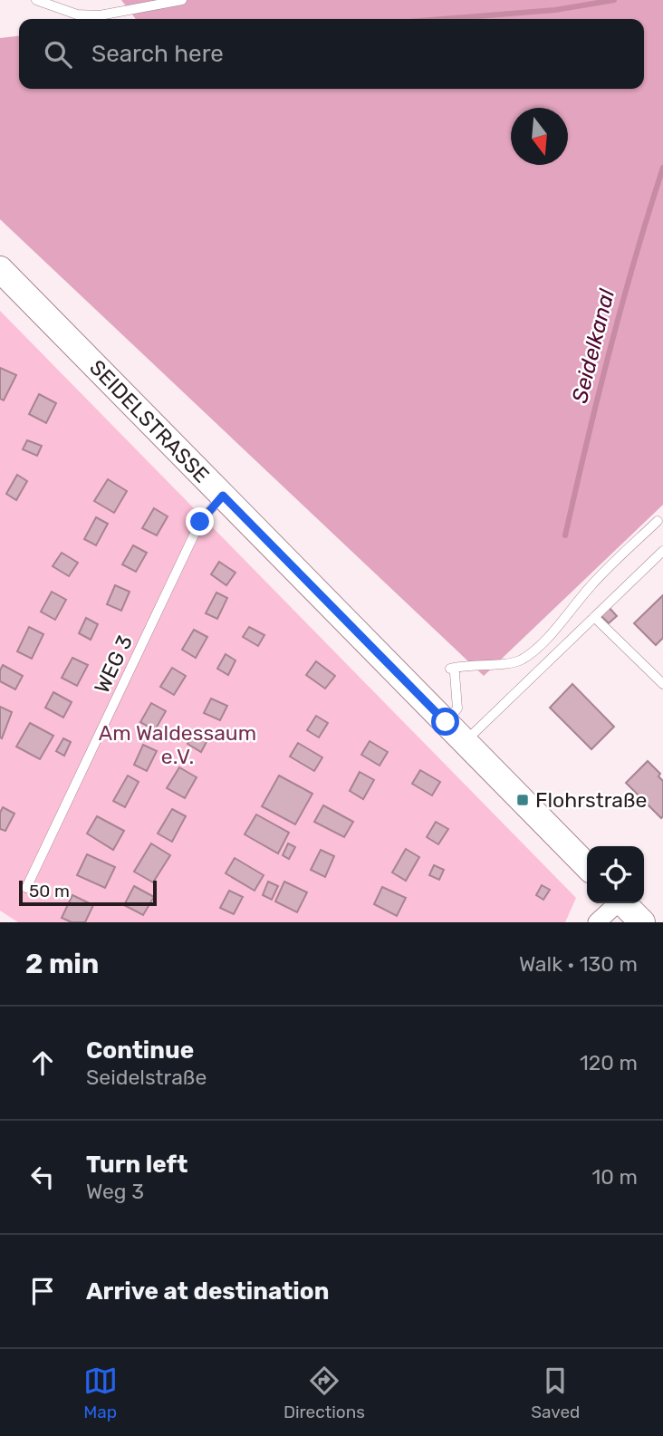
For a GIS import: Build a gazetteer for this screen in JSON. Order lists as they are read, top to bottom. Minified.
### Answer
{"streets":{"main road":["SEIDELSTRASSE"],"lane":["WEG 3"]},"crossings":[["SEIDELSTRASSE","WEG 3"]],"water":["Seidelkanal"],"parks":["Am Waldessaum e.V."],"places":{"transit":["Flohrstraße"]},"scale_bar":"50 m","north":"bottom","page":{"search":"Search here","scale":"50 m","heading":["2 min","Walk · 130 m"],"list":[["Continue","Seidelstraße","120 m"],["Turn left","Weg 3","10 m"],"Arrive at destination"],"nav":["Map","Directions","Saved"]}}
